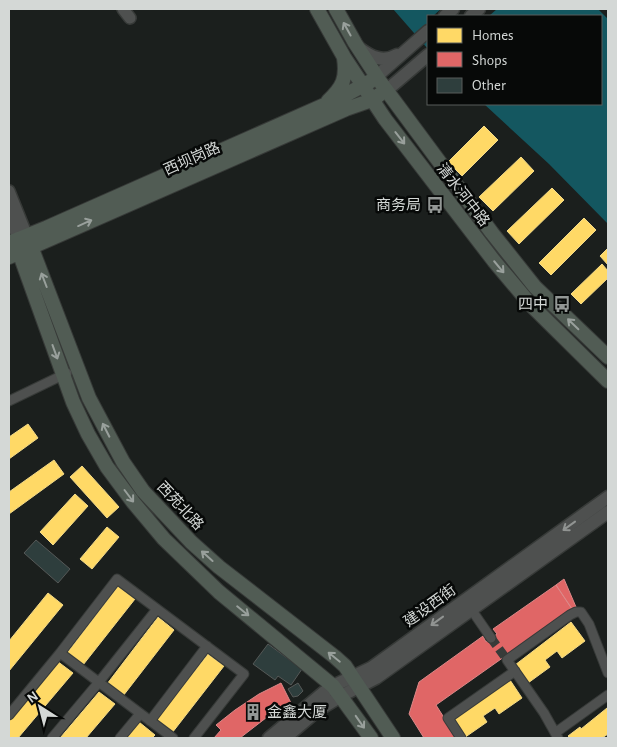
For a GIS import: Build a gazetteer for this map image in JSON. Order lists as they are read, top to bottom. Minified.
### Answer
{"streets":{"main road":["西坝岗路","清水河中路","西苑北路","建设西街"]},"crossings":[["西坝岗路","清水河中路"],["西坝岗路","西苑北路"],["西苑北路","建设西街"]],"places":{"bus stop":["商务局","四中"],"building":["金鑫大厦"]},"legend":["Homes","Shops","Other"],"north":"top left"}
